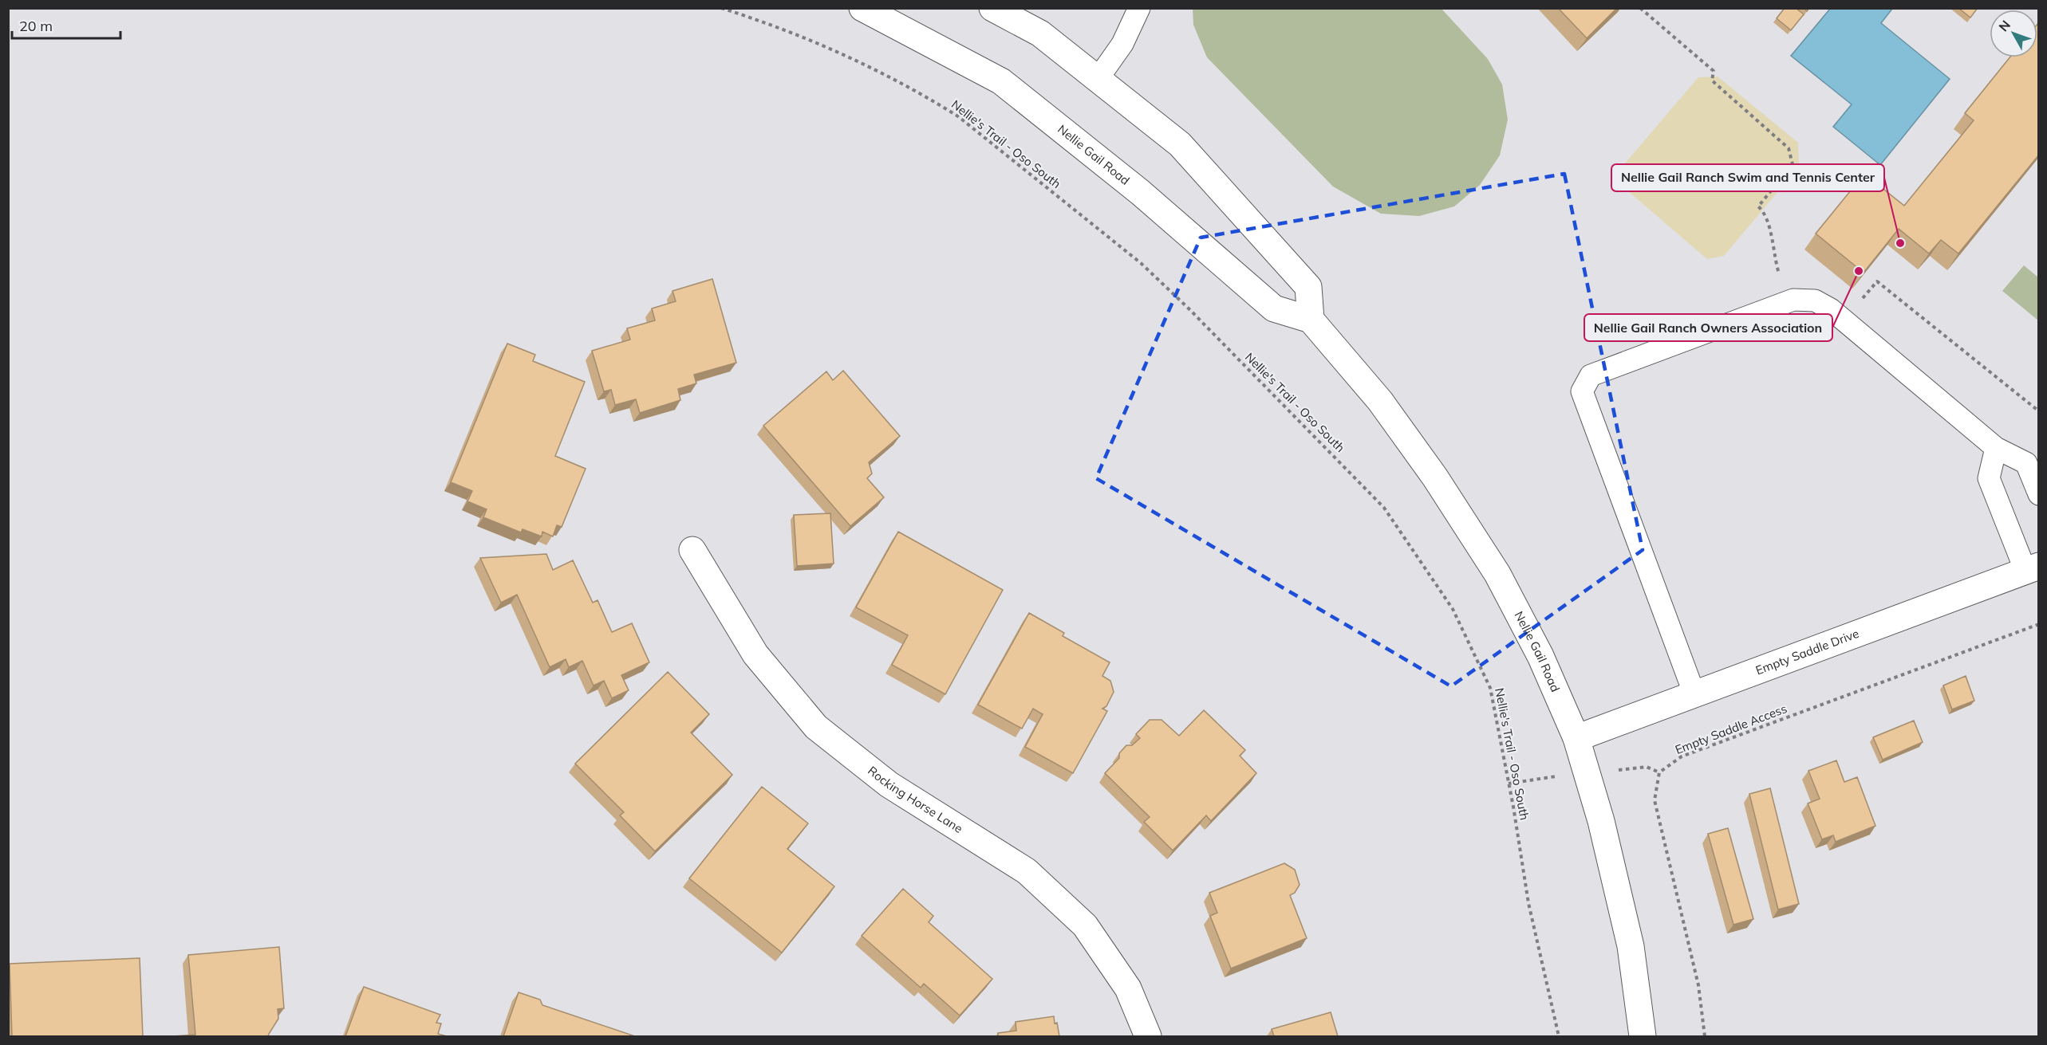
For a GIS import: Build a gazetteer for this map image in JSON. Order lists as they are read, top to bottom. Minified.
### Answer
{"streets":{"street":["Nellie Gail Road","Empty Saddle Drive","Rocking Horse Lane"],"path":["Nellie's Trail - Oso South","Empty Saddle Access"]},"crossings":[["Nellie Gail Road","Empty Saddle Drive"]],"places":["Nellie Gail Ranch Swim and Tennis Center","Nellie Gail Ranch Owners Association"],"scale_bar":"20 m","north":"top left"}
